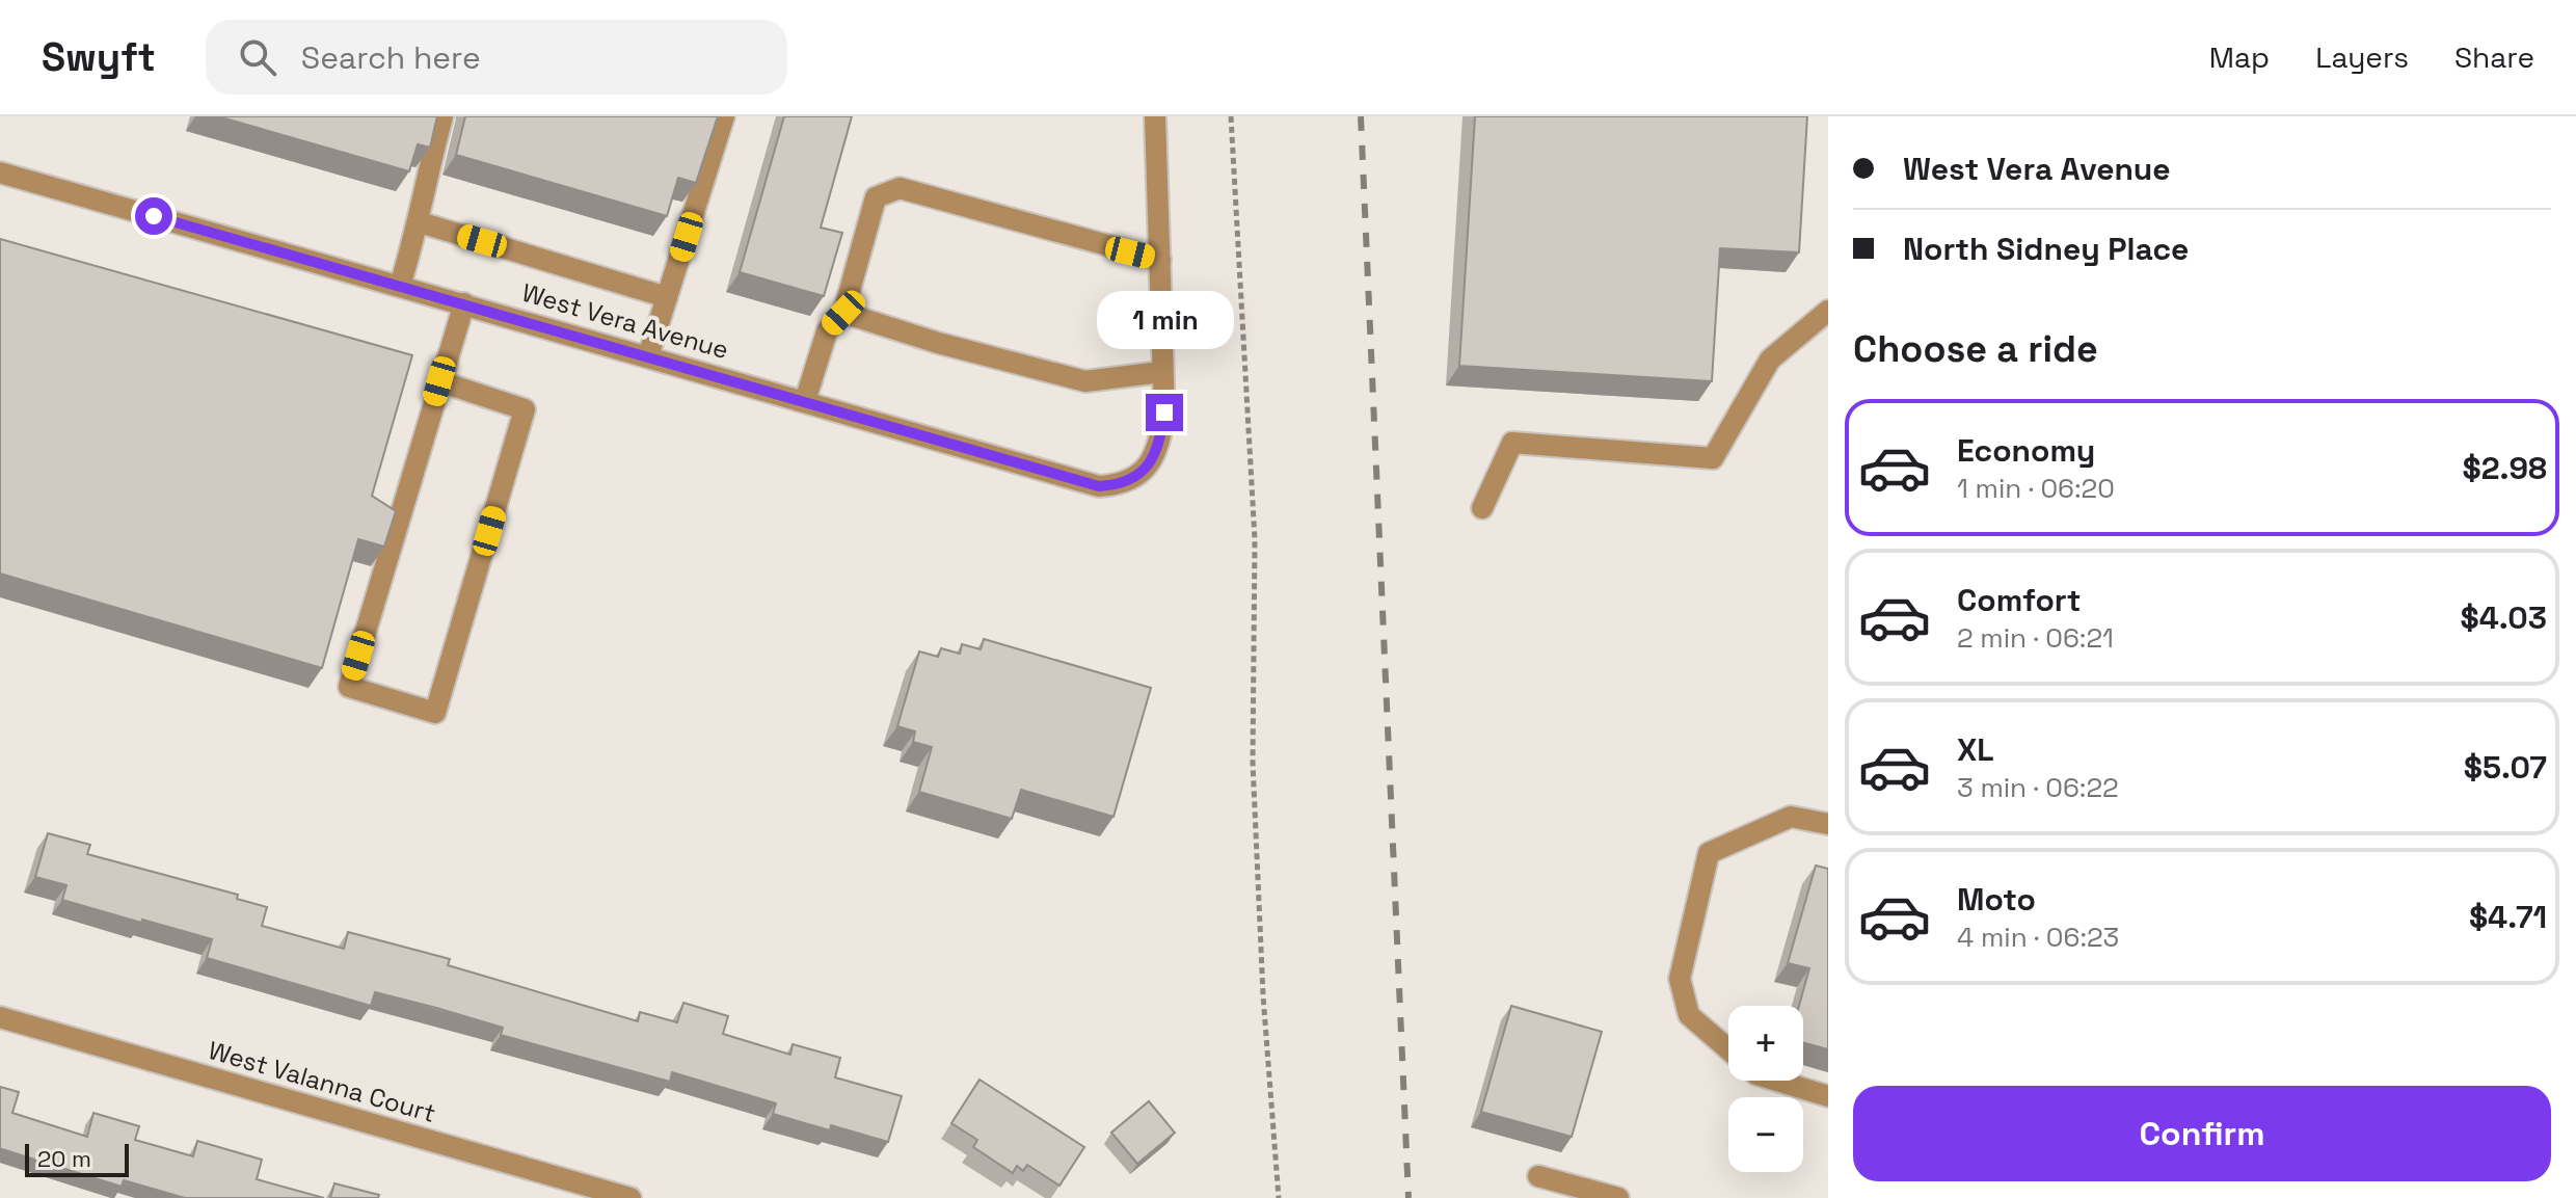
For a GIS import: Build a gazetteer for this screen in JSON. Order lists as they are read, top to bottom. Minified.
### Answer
{"streets":{"street":["West Vera Avenue","West Valanna Court"]},"scale_bar":"20 m","page":{"header":"Swyft","search":"Search here","nav":["Map","Layers","Share"],"banner":["West Vera Avenue","North Sidney Place"],"bubble":"1 min","heading":"Choose a ride","list":[{"name":"Economy","note":"1 min · 06:20","value":"$2.98"},{"name":"Comfort","note":"2 min · 06:21","value":"$4.03"},{"name":"XL","note":"3 min · 06:22","value":"$5.07"},{"name":"Moto","note":"4 min · 06:23","value":"$4.71"}],"map_buttons":["+","−"],"buttons":"Confirm","scale":"20 m"}}
